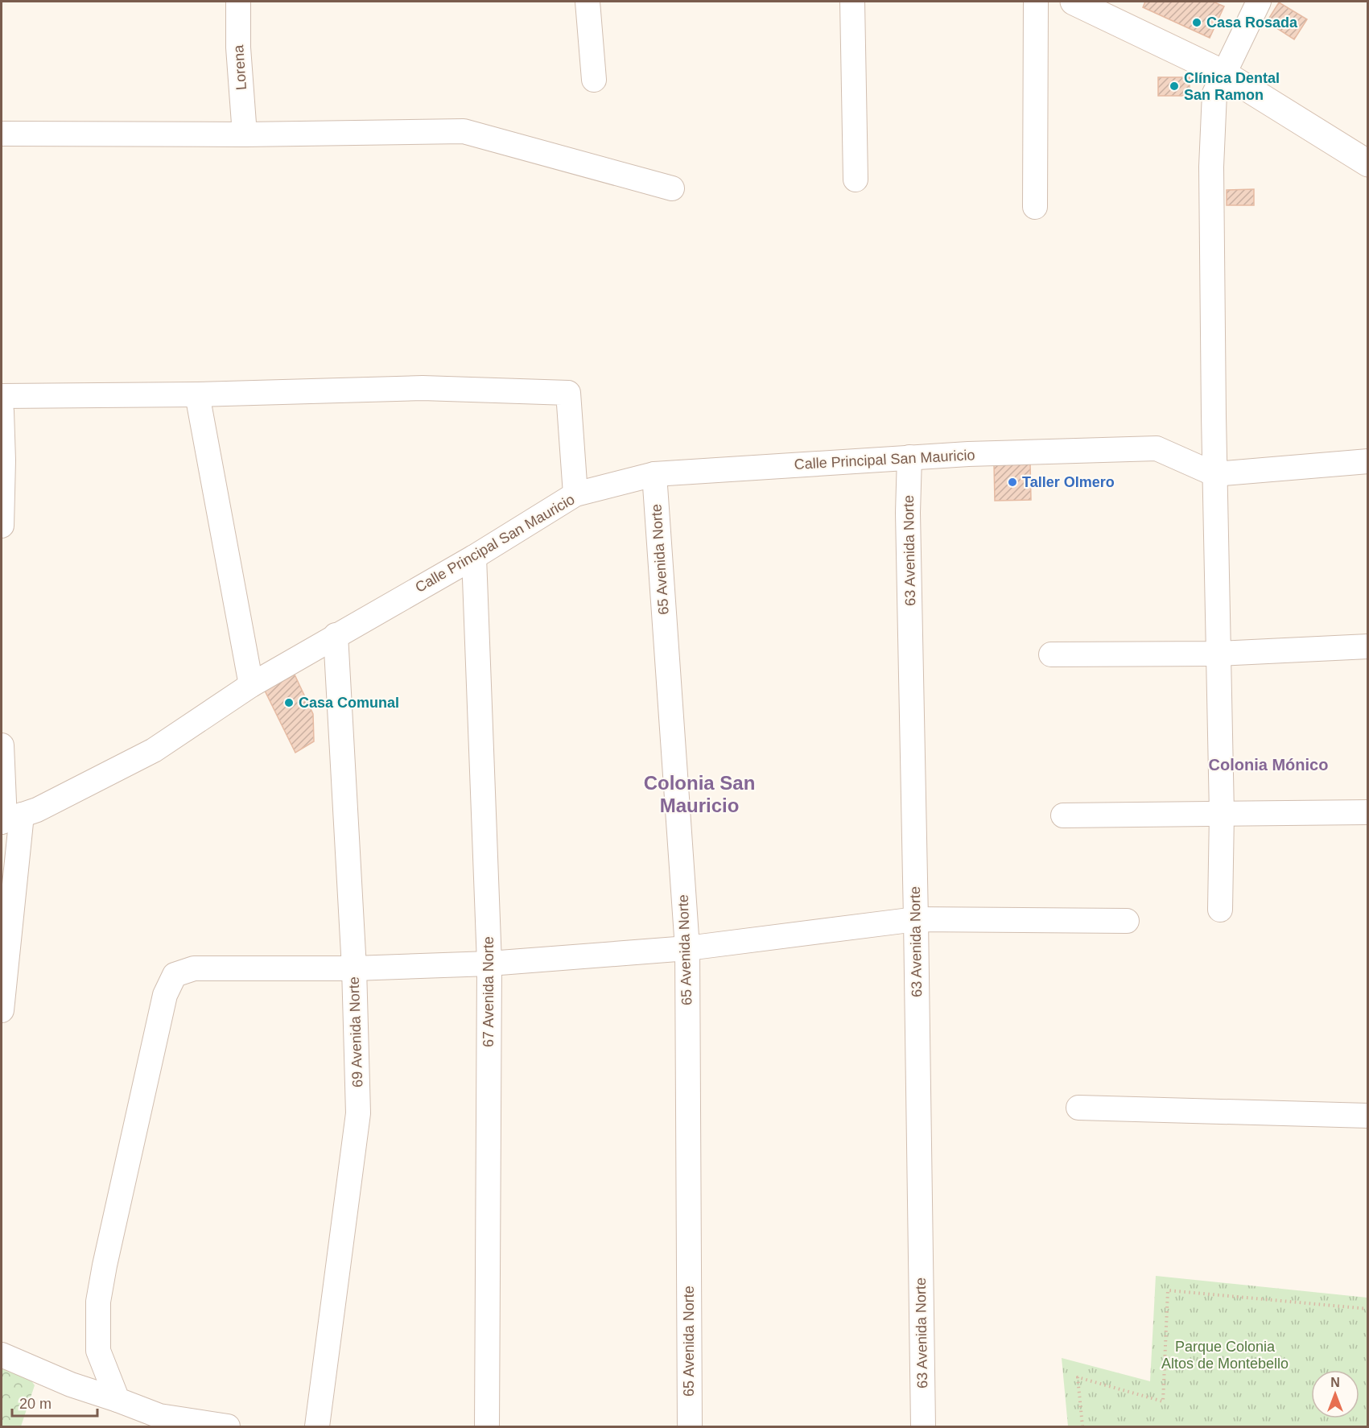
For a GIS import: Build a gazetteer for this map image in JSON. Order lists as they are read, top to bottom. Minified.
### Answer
{"streets":{"street":["Lorena","Calle Principal San Mauricio","63 Avenida Norte","65 Avenida Norte","67 Avenida Norte","69 Avenida Norte"]},"crossings":[["Calle Principal San Mauricio","63 Avenida Norte"],["Calle Principal San Mauricio","65 Avenida Norte"],["Calle Principal San Mauricio","67 Avenida Norte"],["Calle Principal San Mauricio","69 Avenida Norte"]],"districts":["Colonia Mónico","Colonia San Mauricio"],"parks":["Parque Colonia Altos de Montebello"],"places":["Casa Rosada","Clínica Dental San Ramon","Taller Olmero","Casa Comunal"],"scale_bar":"20 m","north":"top"}
